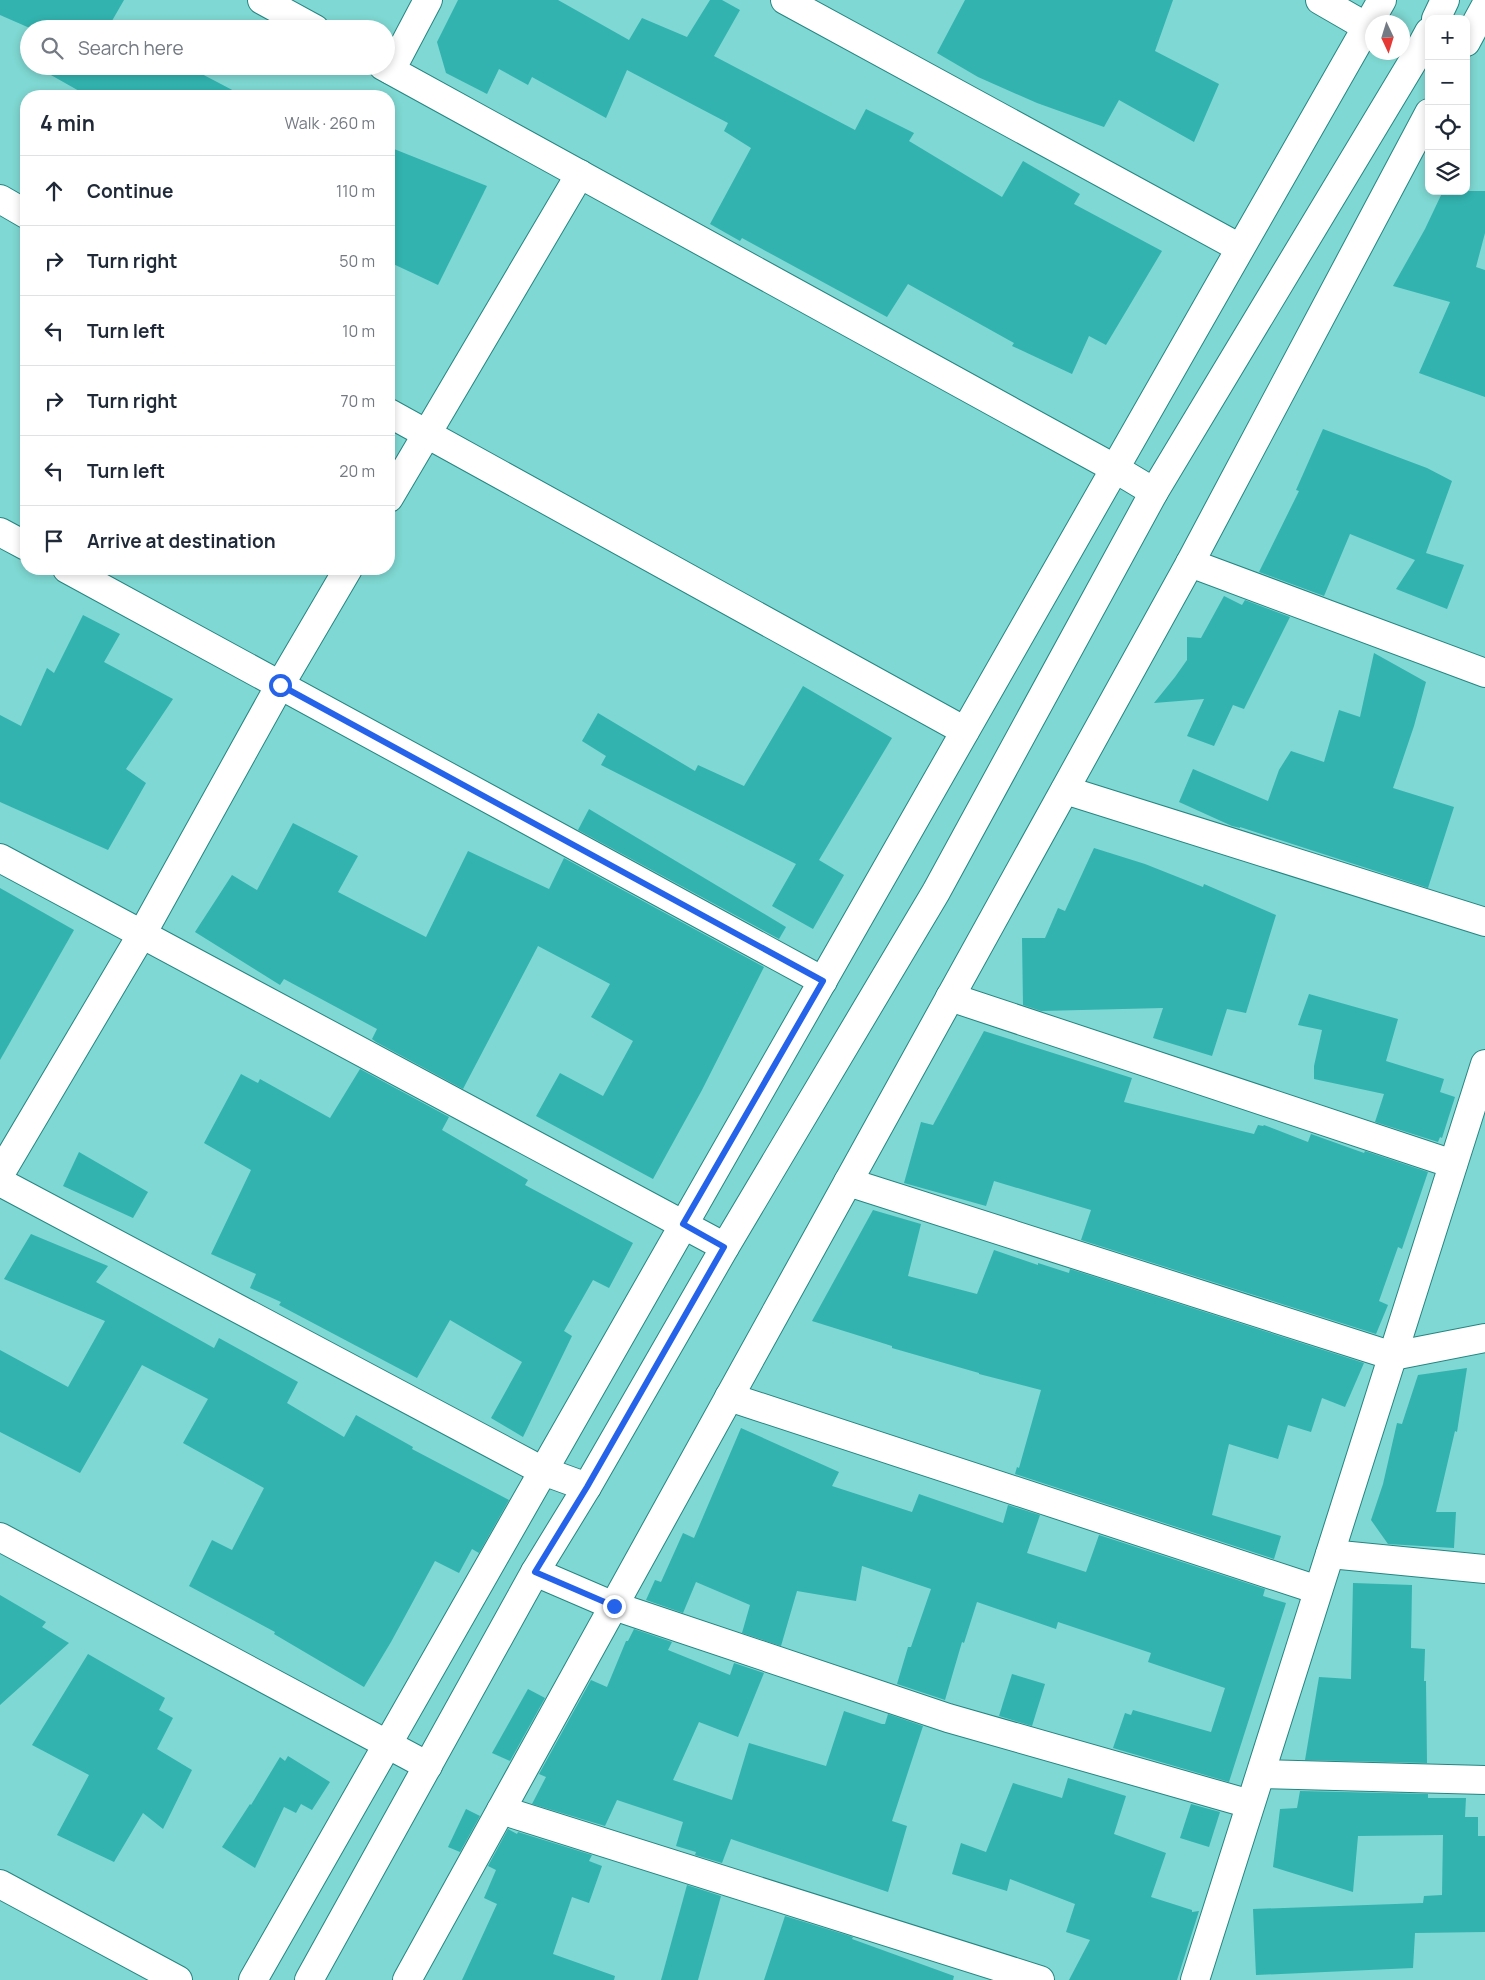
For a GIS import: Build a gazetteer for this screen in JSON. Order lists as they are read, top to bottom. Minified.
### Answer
{"north":"bottom","page":{"map_buttons":["+","−"],"search":"Search here","heading":["4 min","Walk · 260 m"],"list":[["Continue","110 m"],["Turn right","50 m"],["Turn left","10 m"],["Turn right","70 m"],["Turn left","20 m"],"Arrive at destination"]}}
